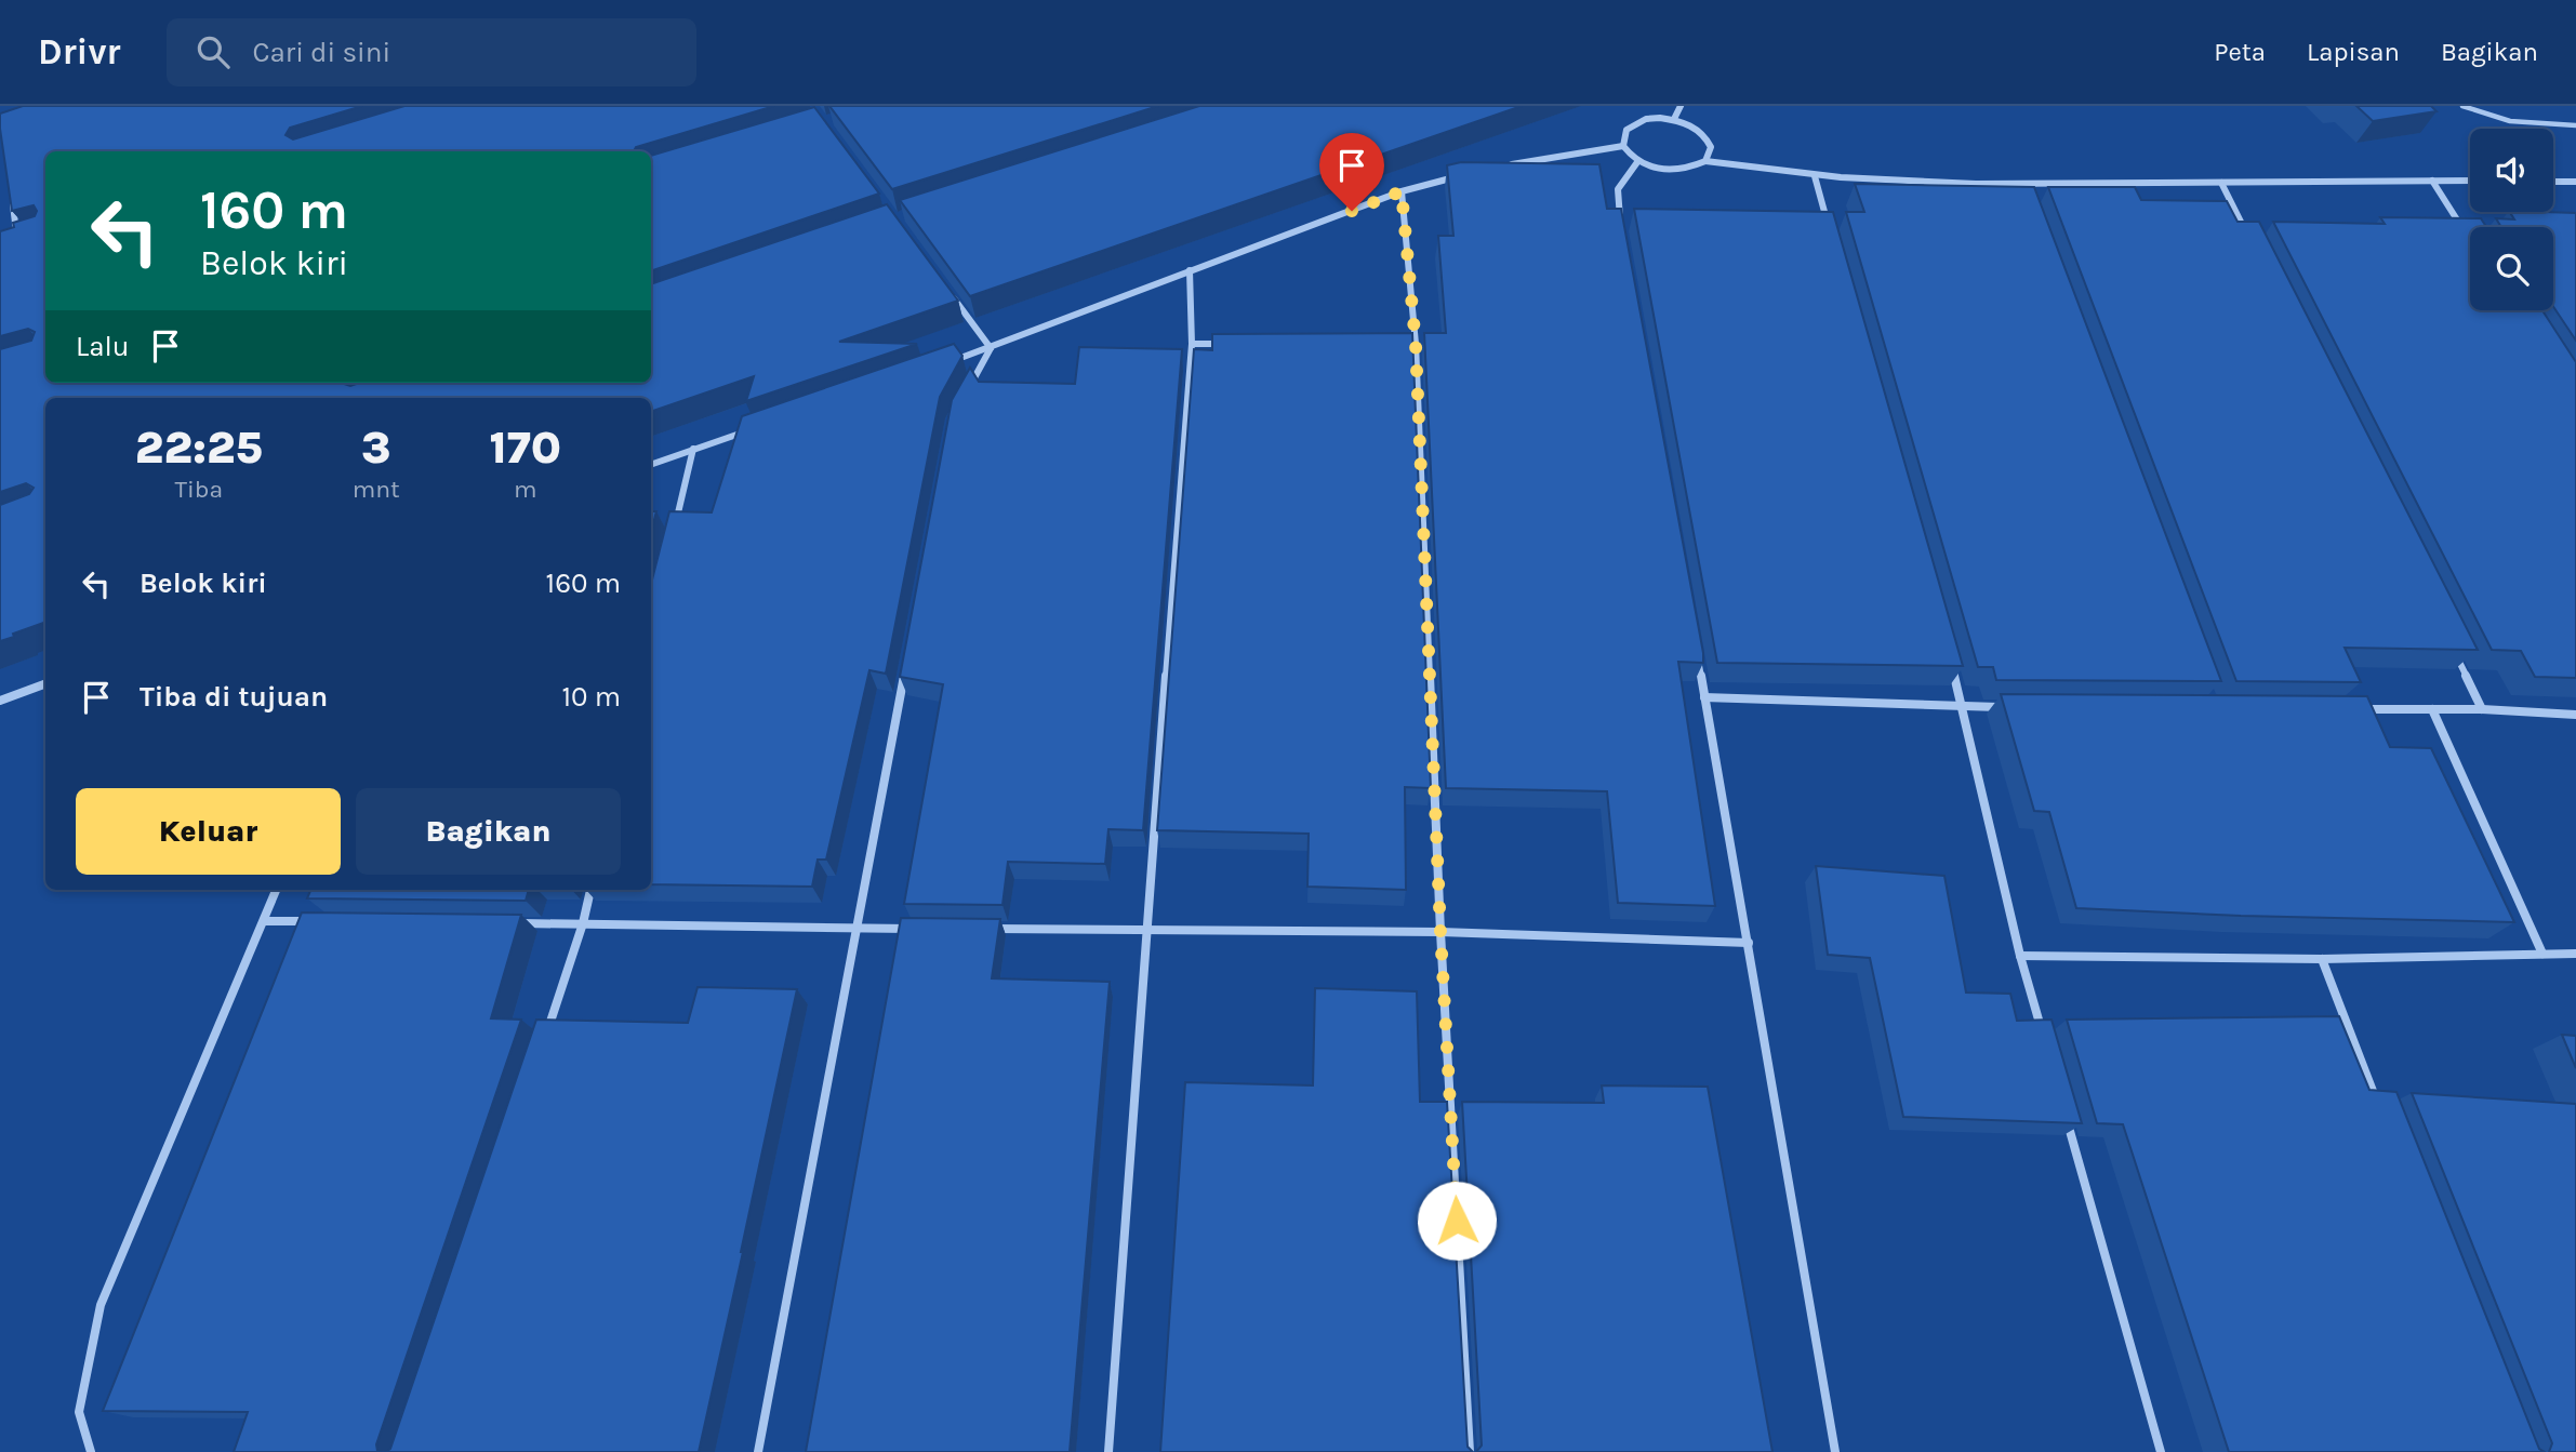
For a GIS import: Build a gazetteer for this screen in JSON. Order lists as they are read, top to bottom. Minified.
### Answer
{"page":{"header":"Drivr","search":"Cari di sini","nav":["Peta","Lapisan","Bagikan"],"turn":["160 m","Belok kiri"],"then":"Lalu","eta":["22:25","Tiba","3","mnt","170","m"],"list":[{"name":"Belok kiri","value":"160 m"},{"name":"Tiba di tujuan","value":"10 m"}],"buttons":["Keluar","Bagikan"]}}
